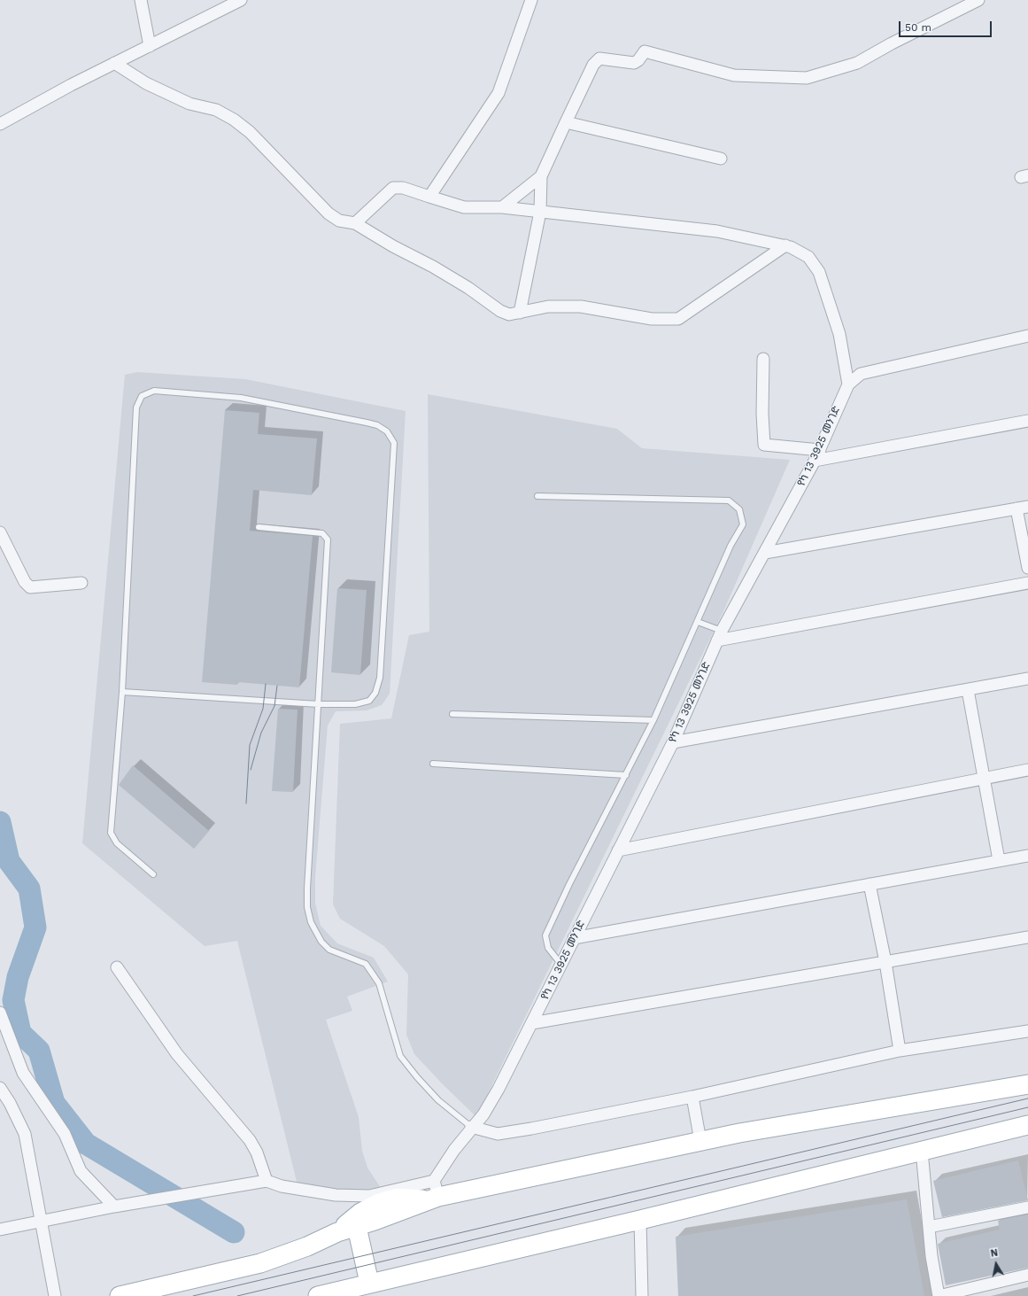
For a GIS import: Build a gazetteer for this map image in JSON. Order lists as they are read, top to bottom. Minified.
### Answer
{"streets":{"street":["የካ 13 3925 መንገድ"]},"scale_bar":"50 m","north":"top"}
